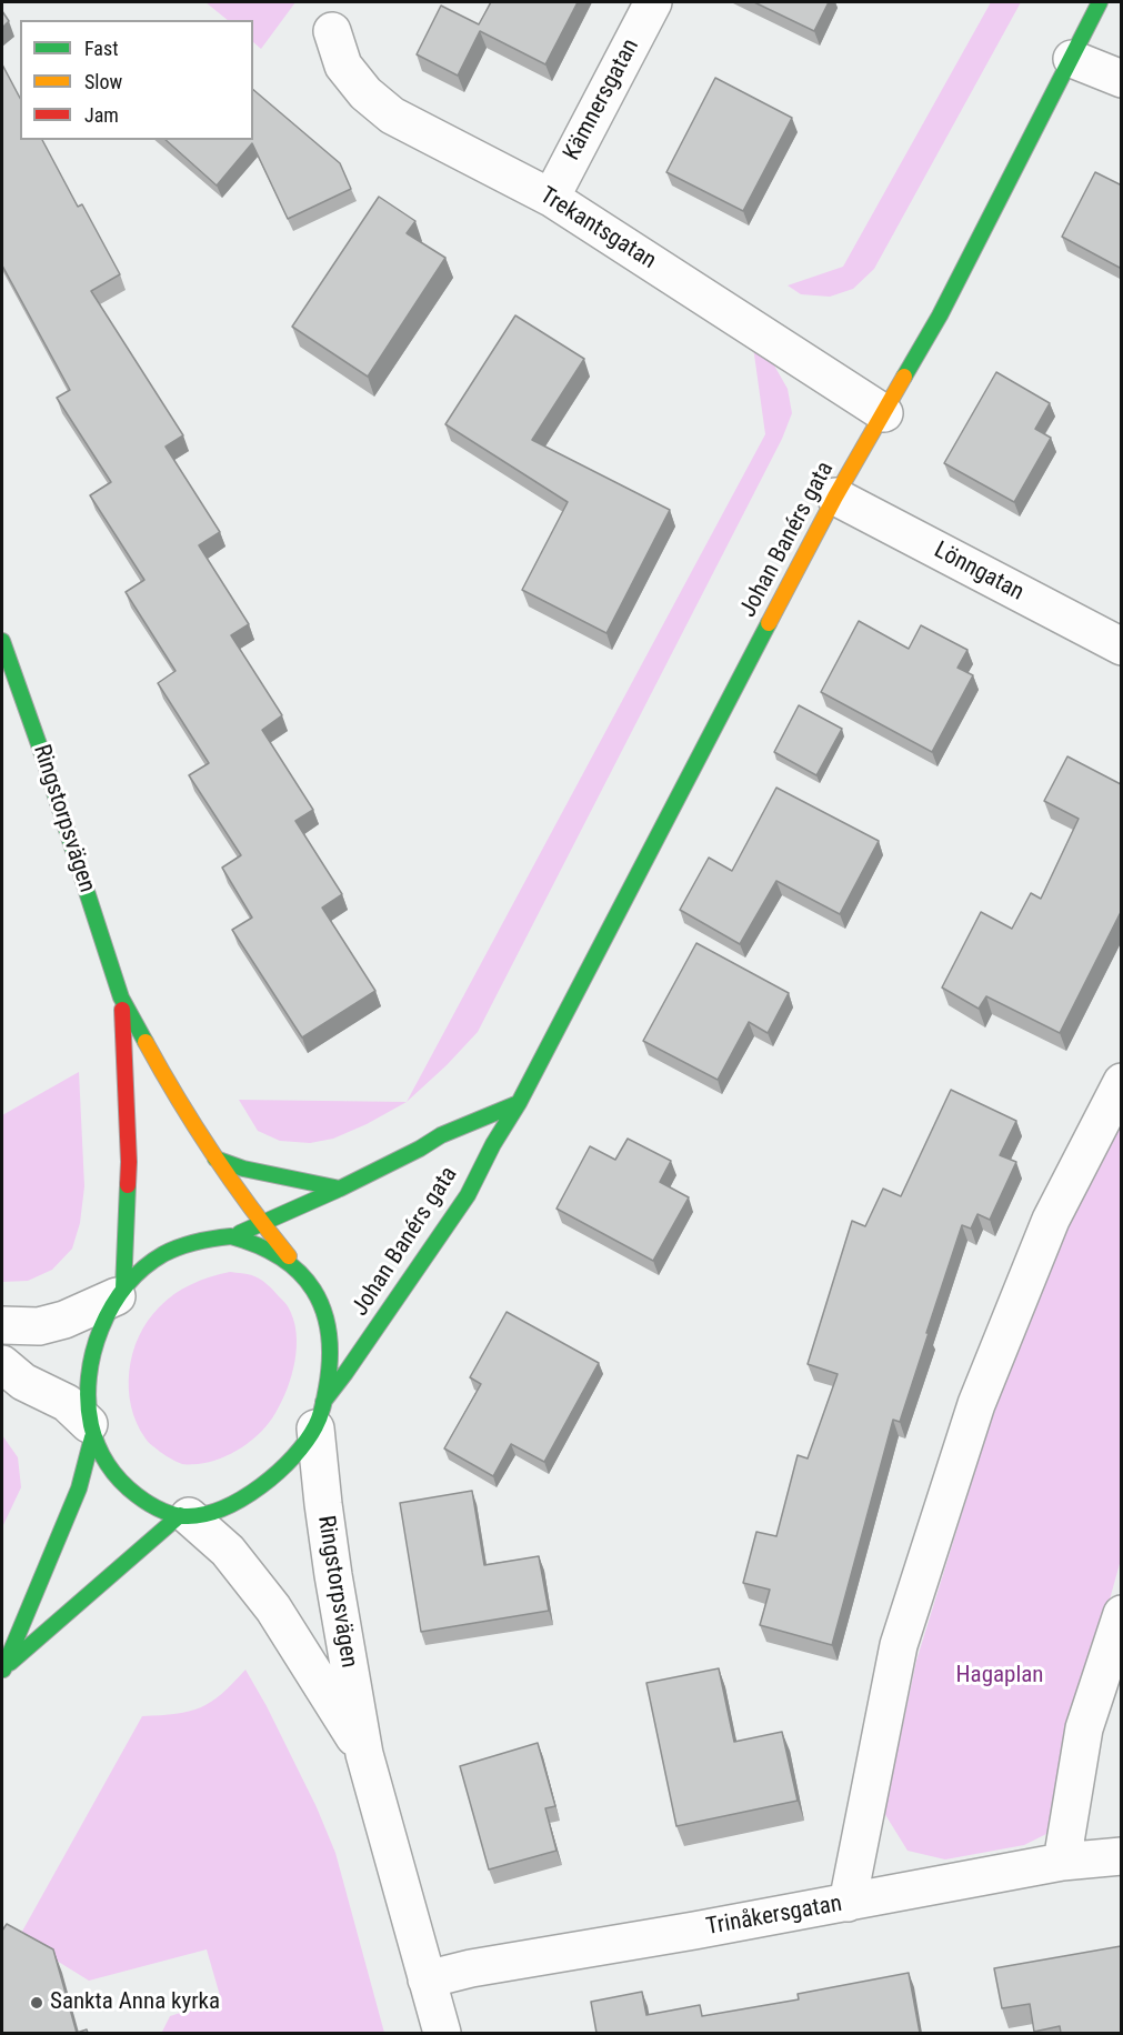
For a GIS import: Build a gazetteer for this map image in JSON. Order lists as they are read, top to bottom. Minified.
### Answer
{"streets":{"street":["Kämnersgatan","Trekantsgatan","Johan Banérs gata","Lönngatan","Ringstorpsvägen","Trinåkersgatan"]},"crossings":[["Kämnersgatan","Trekantsgatan"],["Trekantsgatan","Johan Banérs gata"],["Johan Banérs gata","Lönngatan"],["Johan Banérs gata","Ringstorpsvägen"],["Ringstorpsvägen","Trinåkersgatan"]],"parks":["Hagaplan"],"places":["Sankta Anna kyrka"],"legend":["Fast","Slow","Jam"]}
